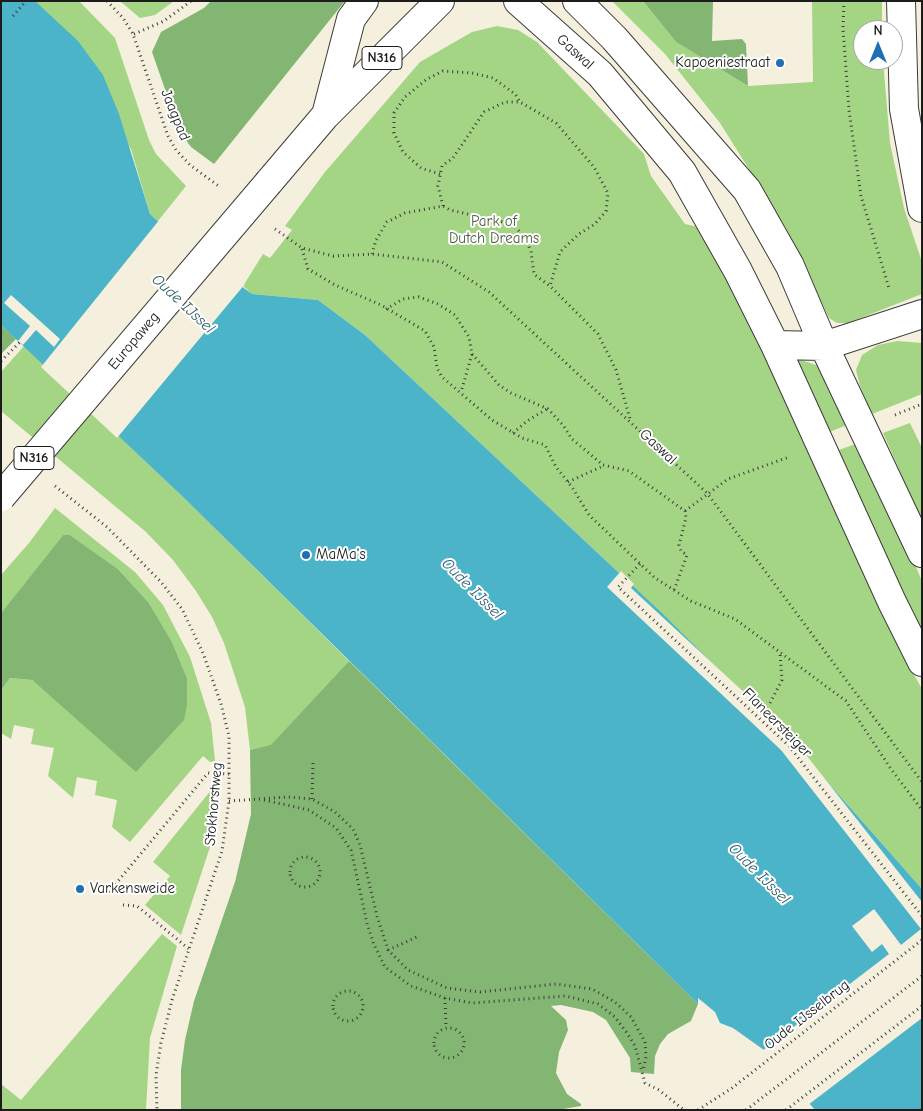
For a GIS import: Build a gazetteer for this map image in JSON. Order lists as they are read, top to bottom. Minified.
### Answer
{"streets":{"street":["Gaswal","N316","Europaweg"],"path":["Jaagpad","Flaneersteiger","Stokhorstweg","Oude IJsselbrug"]},"water":["Oude IJssel"],"parks":["Park of Dutch Dreams"],"places":["Kapoeniestraat","MaMa's","Varkensweide"],"north":"top"}
